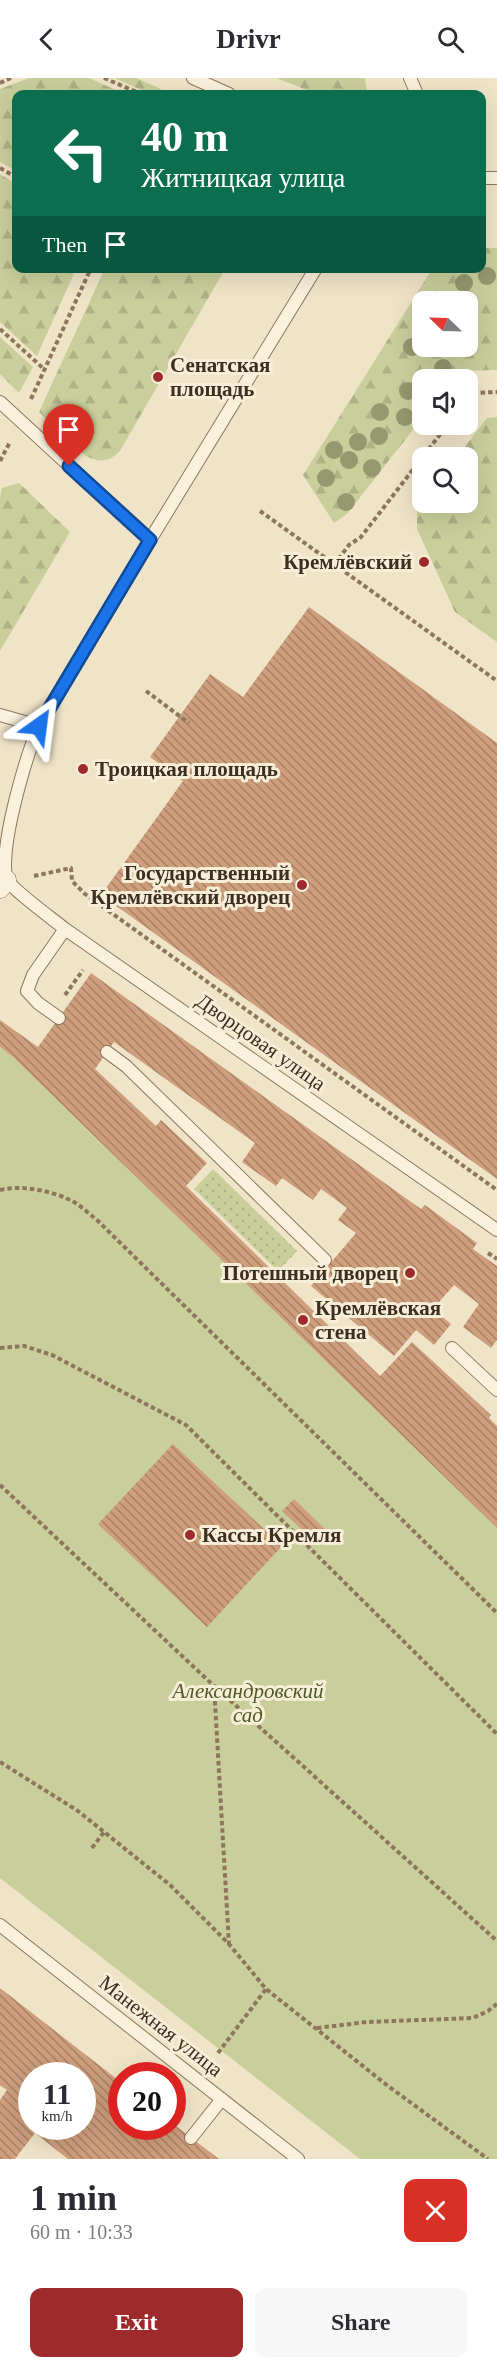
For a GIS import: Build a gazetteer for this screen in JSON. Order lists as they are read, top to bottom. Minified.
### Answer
{"streets":{"lane":["Дворцовая улица","Манежная улица"]},"parks":["Александровский сад"],"places":["Сенатская площадь","Кремлёвский","Троицкая площадь","Государственный Кремлёвский дворец","Потешный дворец","Кремлёвская стена","Кассы Кремля"],"north":"top left","page":{"header":"Drivr","turn":["40 m","Житницкая улица"],"then":"Then","speed":"11 km/h","limit":"20","heading":["1 min","60 m · 10:33"],"buttons":["Exit","Share"]}}
